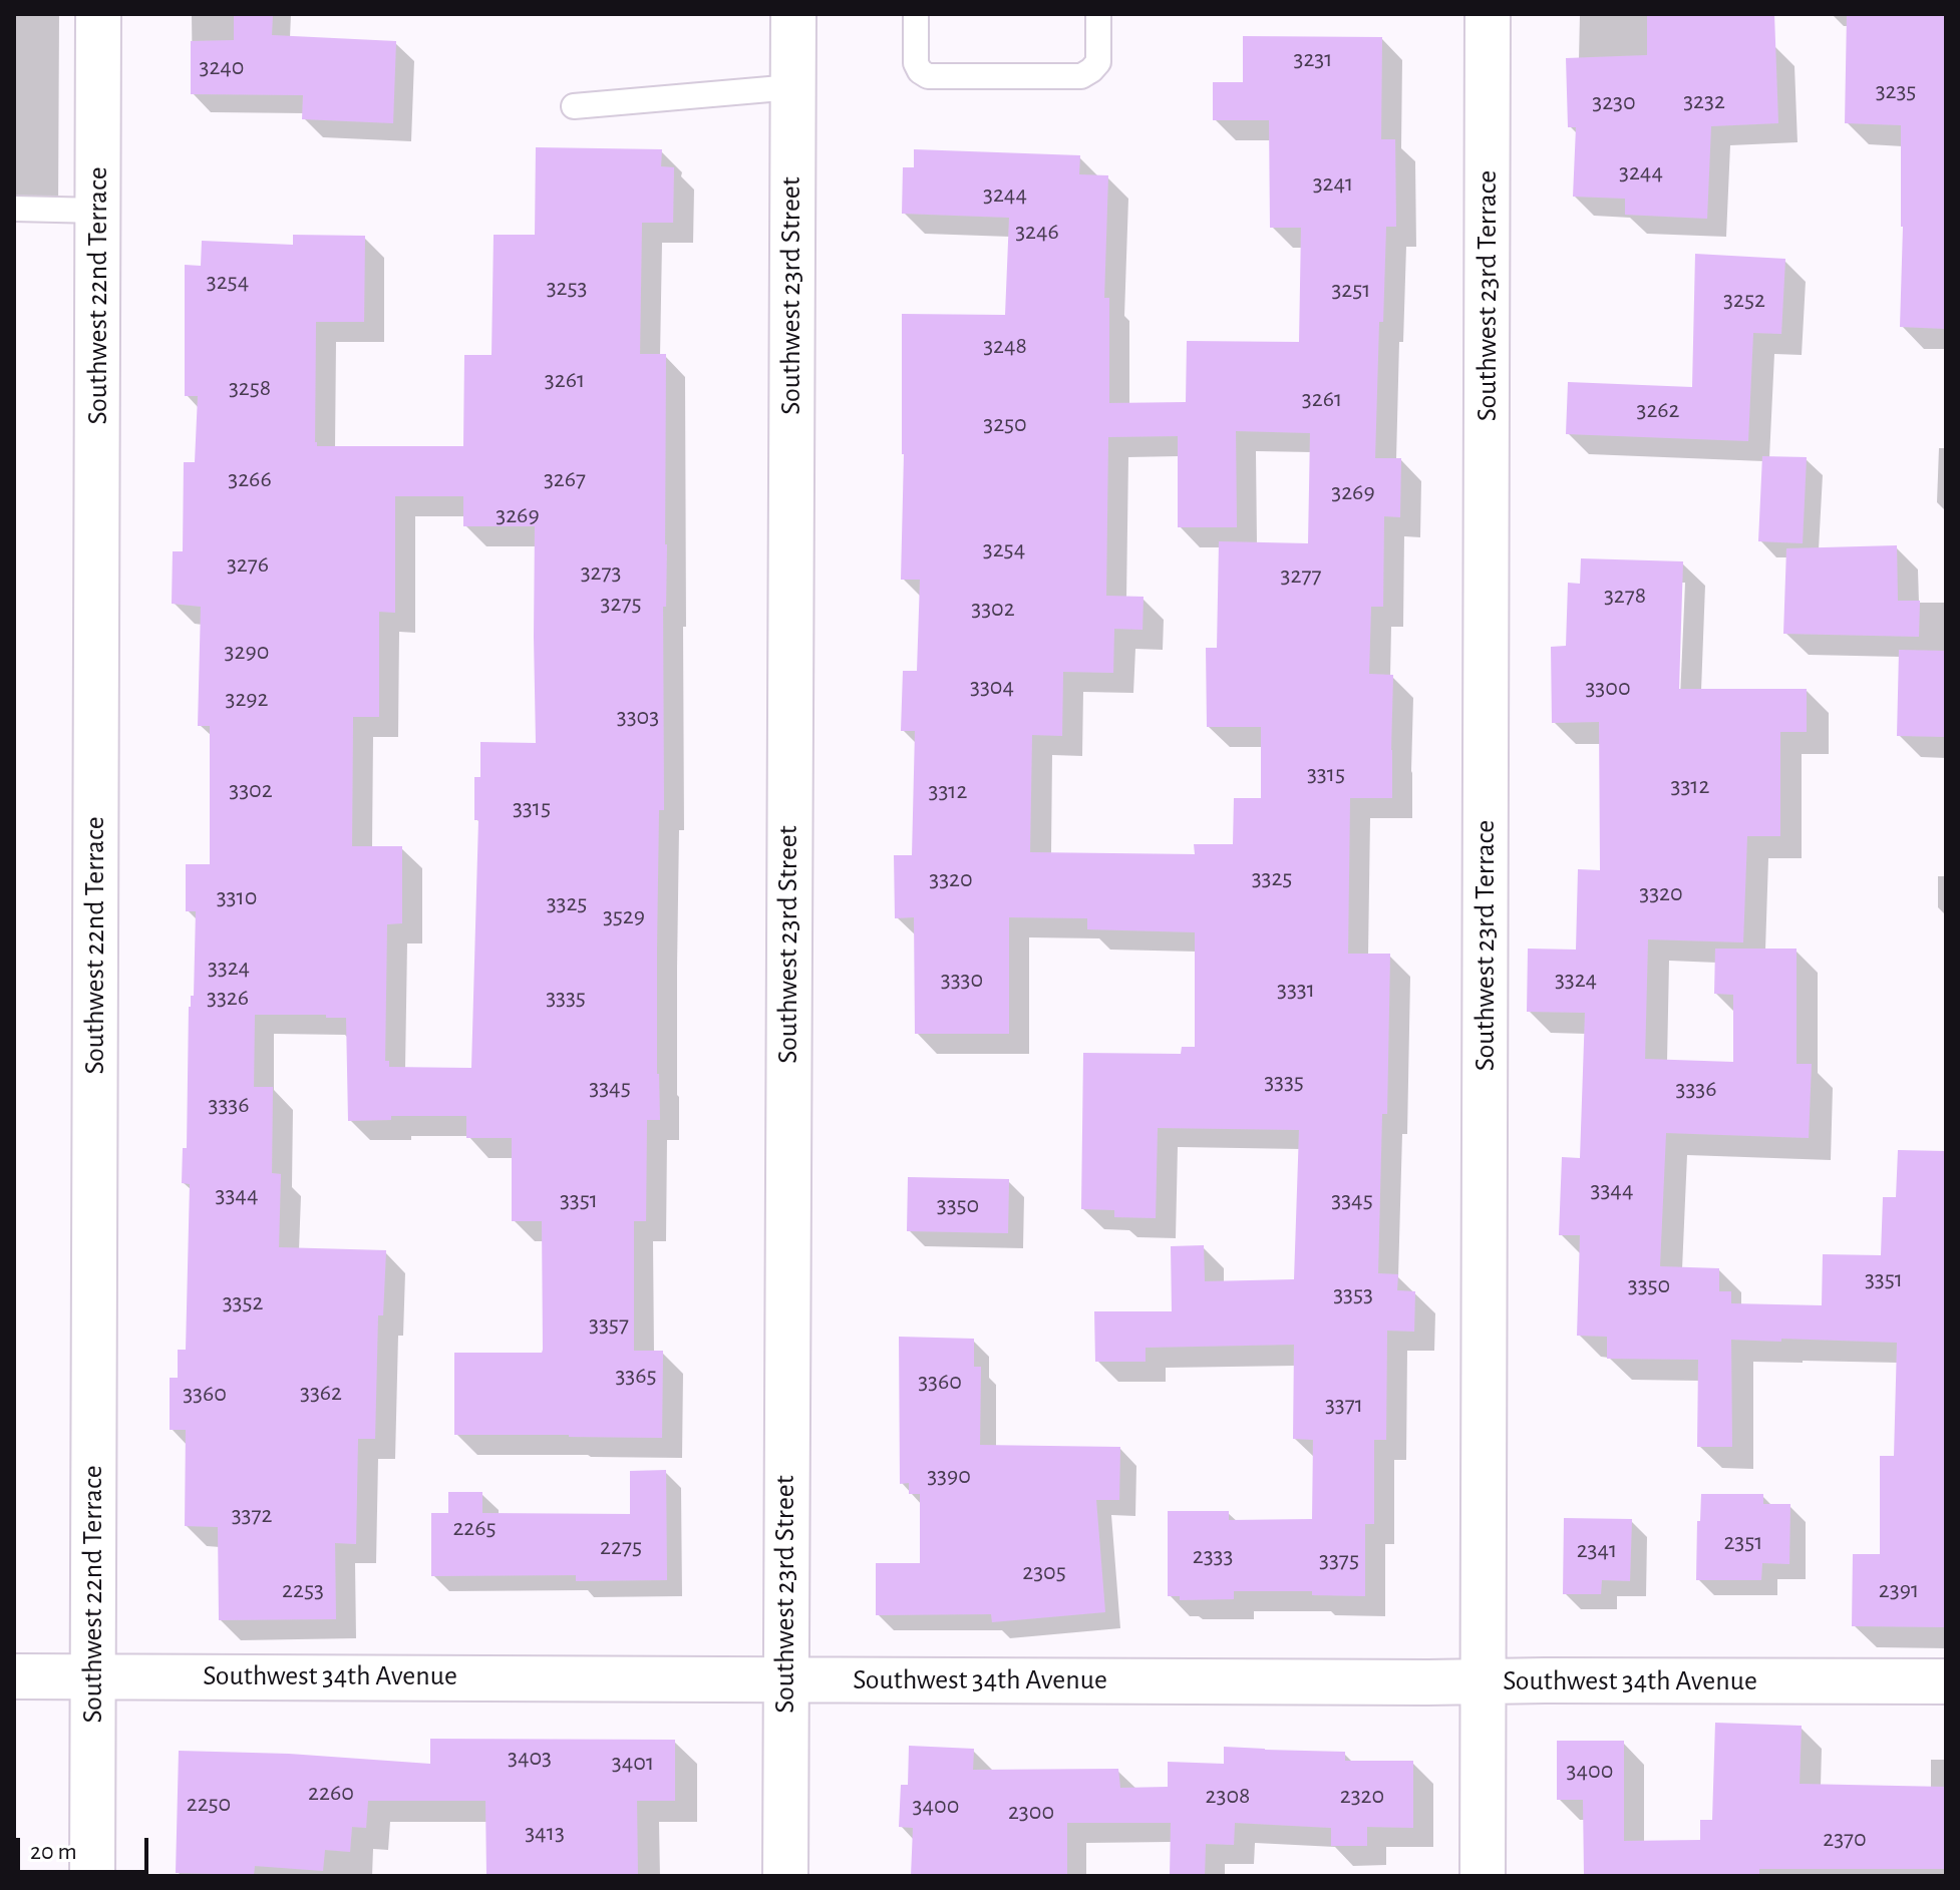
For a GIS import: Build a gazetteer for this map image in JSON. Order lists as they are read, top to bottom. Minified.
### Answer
{"streets":{"street":["Southwest 22nd Terrace","Southwest 23rd Street","Southwest 23rd Terrace","Southwest 34th Avenue"]},"crossings":[["Southwest 22nd Terrace","Southwest 34th Avenue"],["Southwest 23rd Street","Southwest 34th Avenue"],["Southwest 23rd Terrace","Southwest 34th Avenue"]],"house_numbers":["3231","3240","3235","3232","3230","3244","3241","3244","3246","3254","3253","3251","3252","3248","3261","3258","3261","3262","3250","3266","3267","3269","3269","3254","3276","3273","3277","3278","3275","3302","3290","3304","3300","3292","3303","3315","3312","3302","3312","3315","3325","3320","3320","3310","3325","3529","3324","3330","3324","3331","3326","3335","3335","3345","3336","3336","3344","3344","3351","3345","3350","3351","3350","3353","3352","3357","3365","3360","3362","3360","3371","3390","3372","2265","2351","2275","2341","2333","3375","2305","2253","2391","3403","3401","3400","2260","2308","2320","2250","3400","2300","3413","2370"],"scale_bar":"20 m"}
